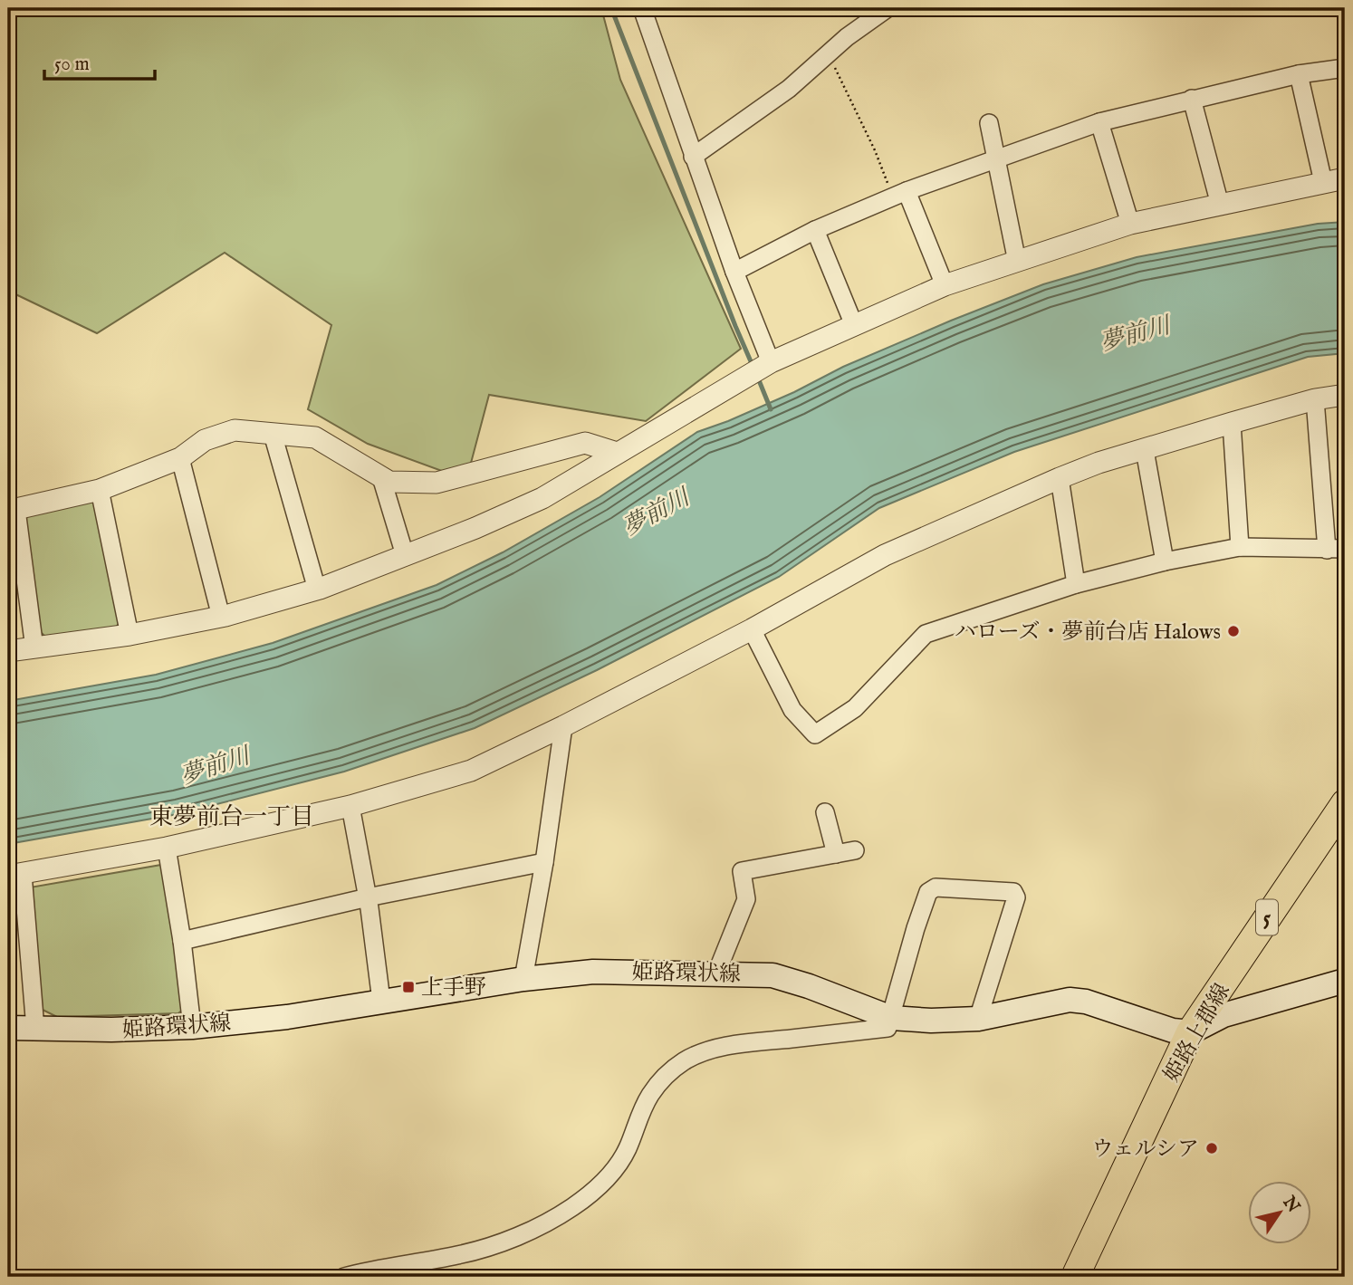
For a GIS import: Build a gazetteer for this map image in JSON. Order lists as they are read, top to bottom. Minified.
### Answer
{"streets":{"main road":["5","姫路環状線","姫路上郡線"]},"crossings":[["姫路環状線","姫路上郡線"]],"districts":["東夢前台一丁目"],"water":["夢前川"],"places":{"other":["ハローズ・夢前台店 Halows","ウェルシア"],"transit":["上手野"]},"scale_bar":"50 m","north":"top right"}
